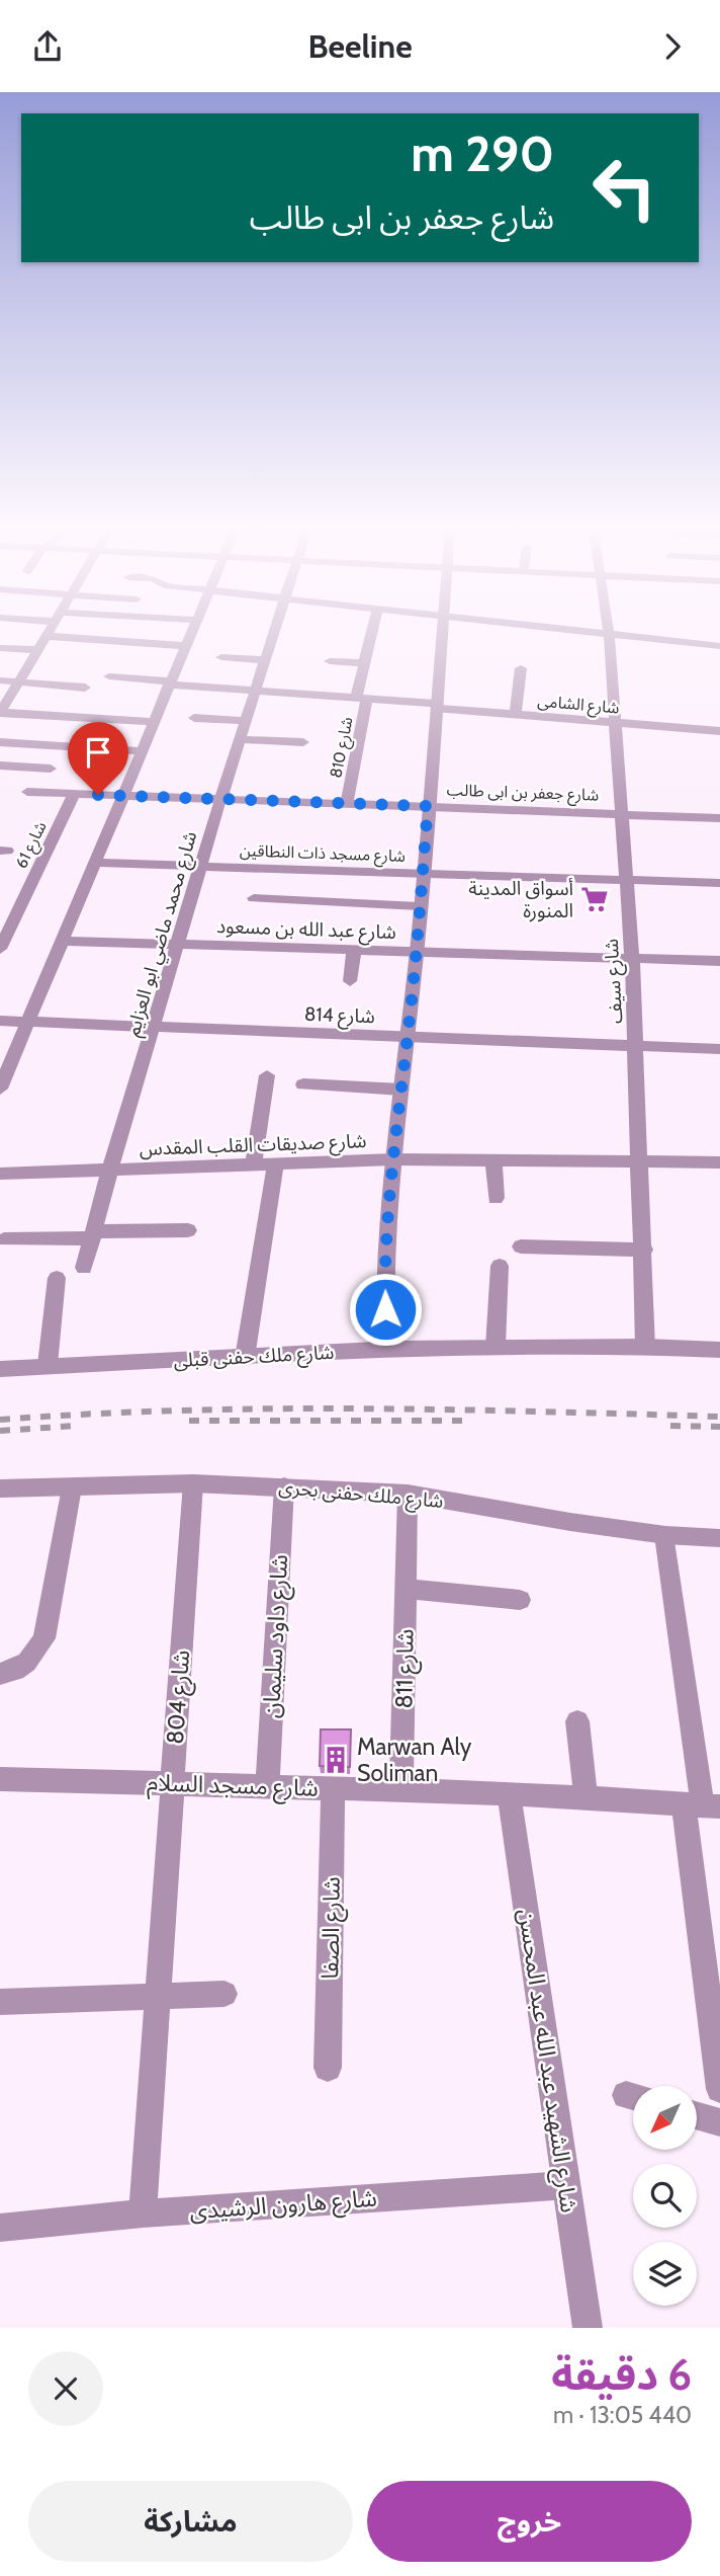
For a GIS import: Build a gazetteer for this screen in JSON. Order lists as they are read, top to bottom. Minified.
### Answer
{"streets":{"street":["شارع الشامى","شارع 810","شارع جعفر بن ابى طالب","شارع 61","شارع مسجد ذات النطاقين","شارع عبد الله بن مسعود","شارع محمد ماضي ابو العزايم","شارع سيف","شارع 814","شارع صديقات القلب المقدس","شارع ملك حفنى قبلى","شارع ملك حفنى بحرى","شارع داود سليمان","شارع 811","شارع 804","شارع مسجد السلام","شارع الصفا","شارع الشهيد عبد الله عبد المحسن","شارع هارون الرشيدى"]},"crossings":[["شارع الشامى","شارع 810"],["شارع الشامى","شارع محمد ماضي ابو العزايم"],["شارع الشامى","شارع سيف"],["شارع 810","شارع جعفر بن ابى طالب"],["شارع جعفر بن ابى طالب","شارع 61"],["شارع جعفر بن ابى طالب","شارع محمد ماضي ابو العزايم"],["شارع جعفر بن ابى طالب","شارع سيف"],["شارع مسجد ذات النطاقين","شارع محمد ماضي ابو العزايم"],["شارع مسجد ذات النطاقين","شارع سيف"],["شارع عبد الله بن مسعود","شارع محمد ماضي ابو العزايم"],["شارع عبد الله بن مسعود","شارع سيف"],["شارع محمد ماضي ابو العزايم","شارع 814"],["شارع محمد ماضي ابو العزايم","شارع صديقات القلب المقدس"],["شارع سيف","شارع 814"],["شارع سيف","شارع صديقات القلب المقدس"],["شارع سيف","شارع ملك حفنى قبلى"],["شارع ملك حفنى بحرى","شارع داود سليمان"],["شارع ملك حفنى بحرى","شارع 811"],["شارع ملك حفنى بحرى","شارع 804"],["شارع داود سليمان","شارع مسجد السلام"],["شارع 811","شارع مسجد السلام"],["شارع 804","شارع مسجد السلام"],["شارع 804","شارع هارون الرشيدى"],["شارع مسجد السلام","شارع الصفا"],["شارع مسجد السلام","شارع الشهيد عبد الله عبد المحسن"],["شارع الشهيد عبد الله عبد المحسن","شارع هارون الرشيدى"]],"places":{"supermarket":["أسواق المدينة المنورة"],"building":["Marwan Aly Soliman"]},"north":"bottom left","page":{"header":"Beeline","turn":["290 m","شارع جعفر بن ابى طالب"],"heading":["6 دقيقة","440 m · 13:05"],"buttons":["خروج","مشاركة"]}}
